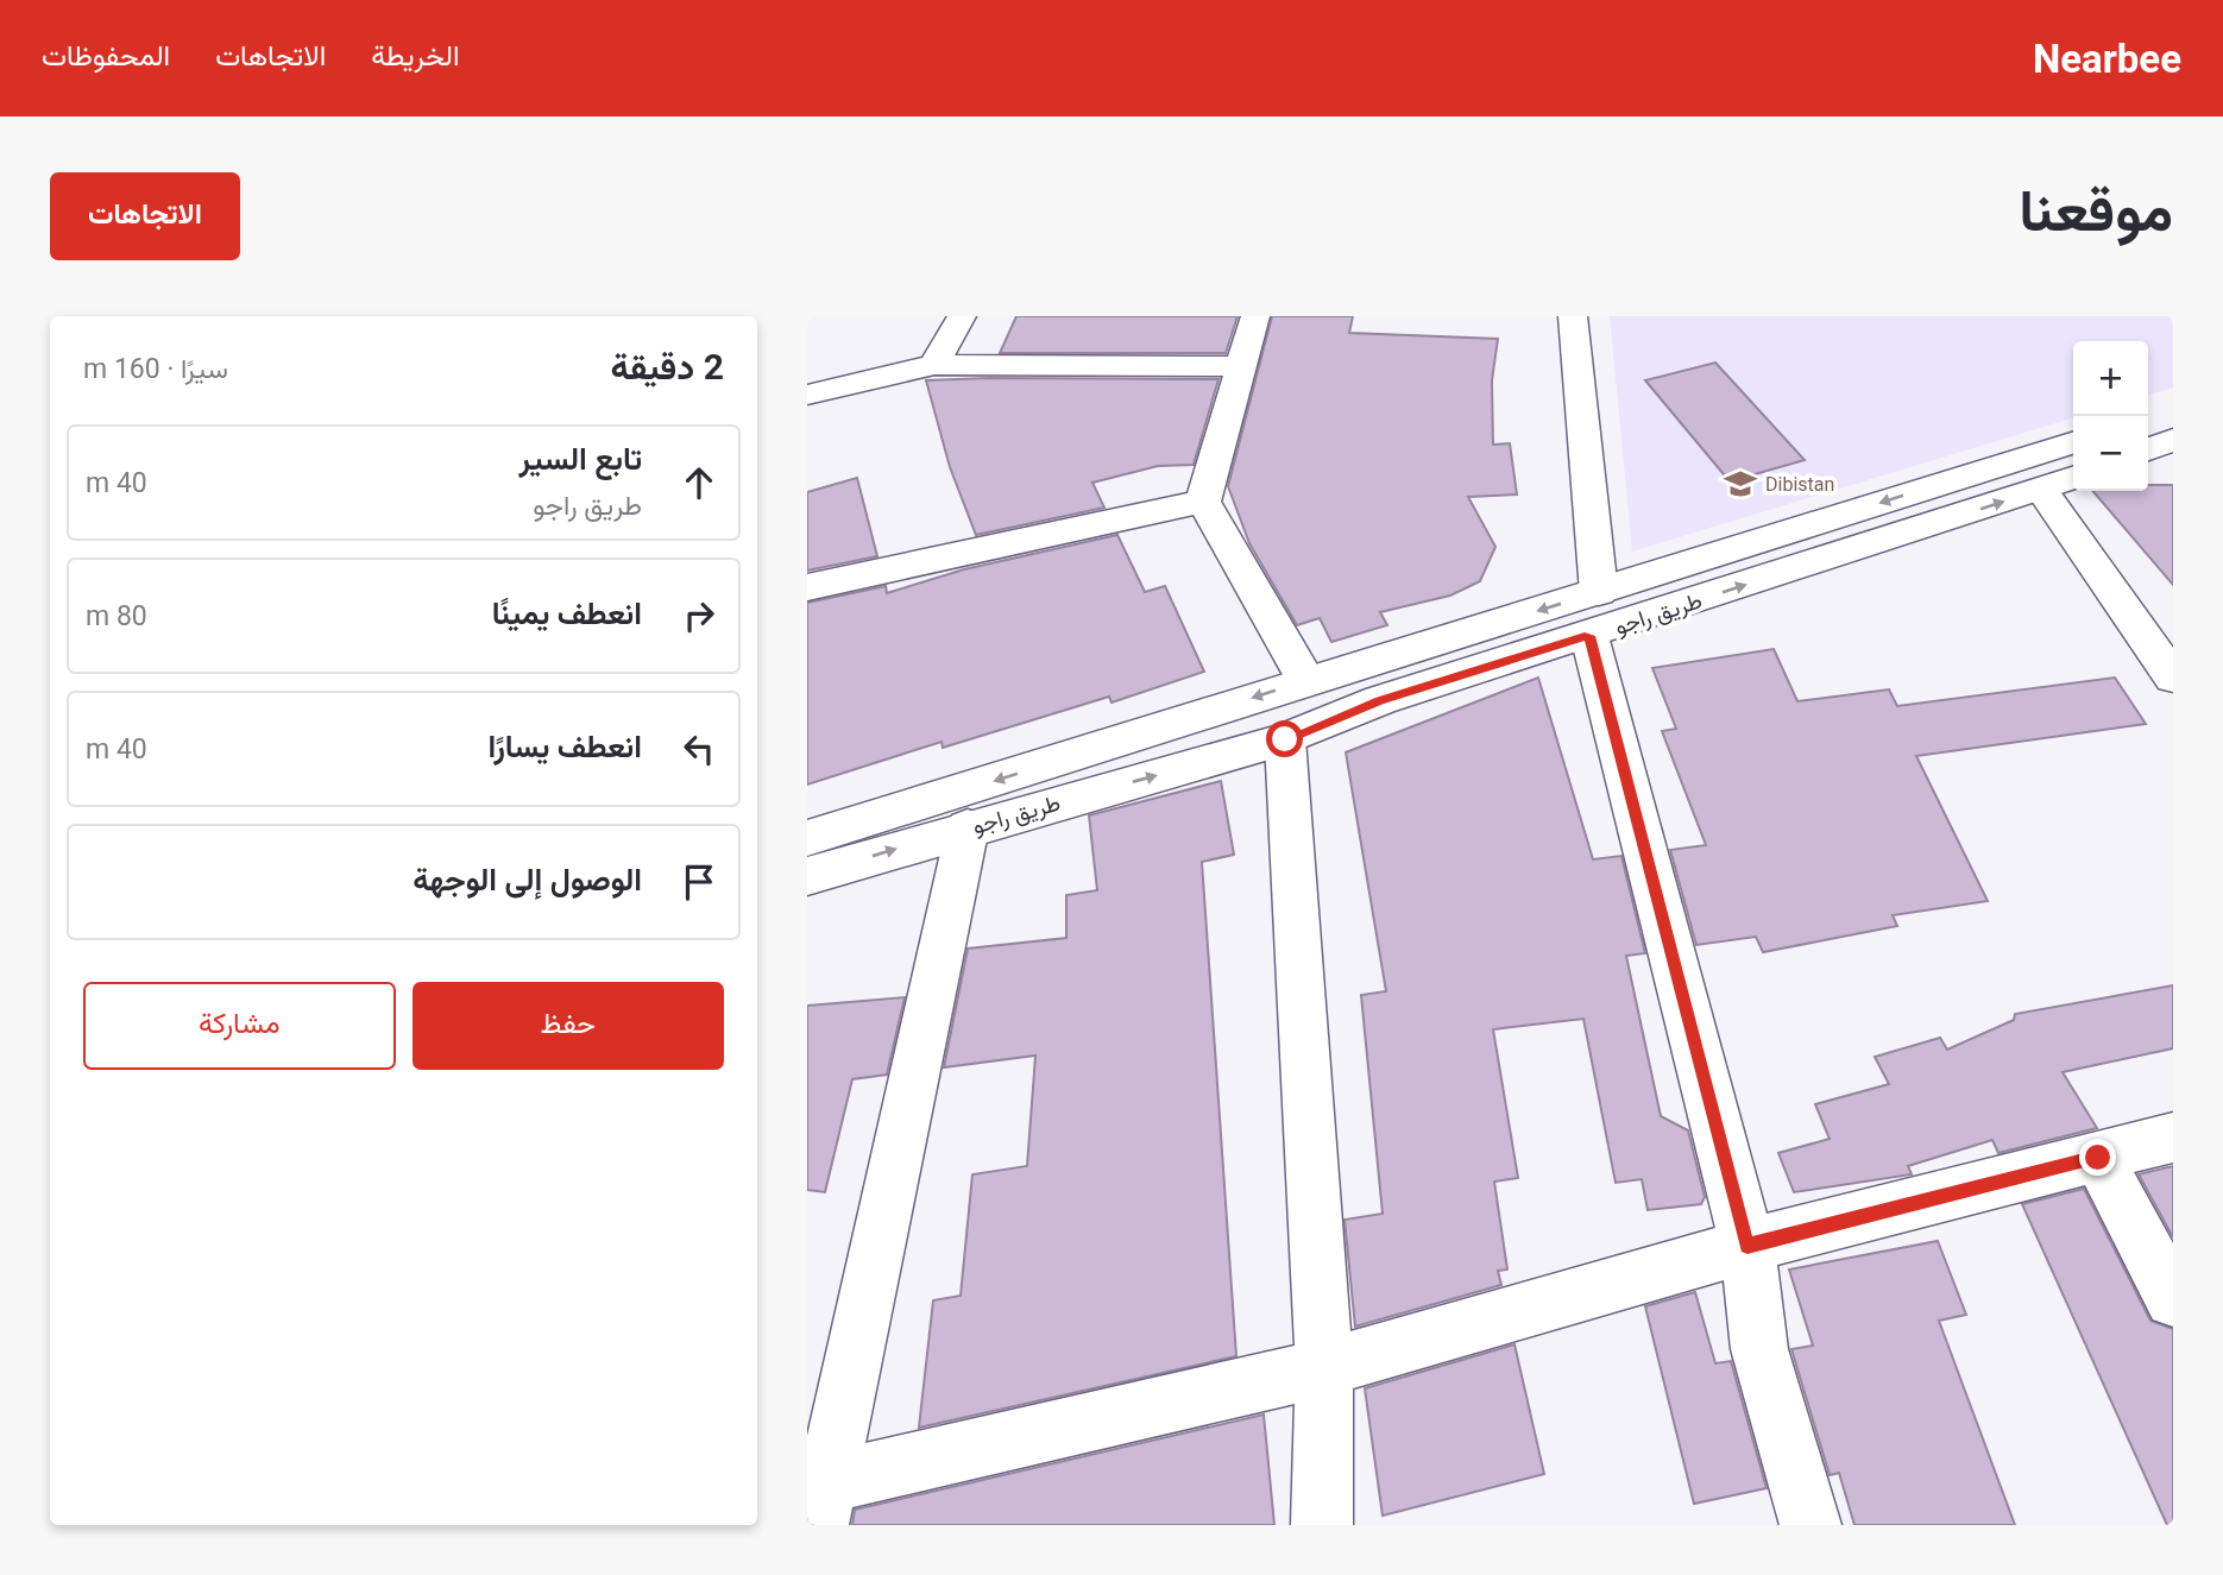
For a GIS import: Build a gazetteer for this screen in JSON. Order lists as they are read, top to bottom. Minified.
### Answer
{"streets":{"street":["طريق راجو"]},"places":{"school or university":["Dibistan"]},"page":{"header":"Nearbee","nav":["الخريطة","الاتجاهات","المحفوظات"],"title":"موقعنا","buttons":["الاتجاهات",["حفظ","مشاركة"]],"heading":["2 دقيقة","سيرًا · 160 m"],"map_buttons":["+","−"],"list":[["تابع السير","طريق راجو","40 m"],["انعطف يمينًا","80 m"],["انعطف يسارًا","40 m"],"الوصول إلى الوجهة"]}}
